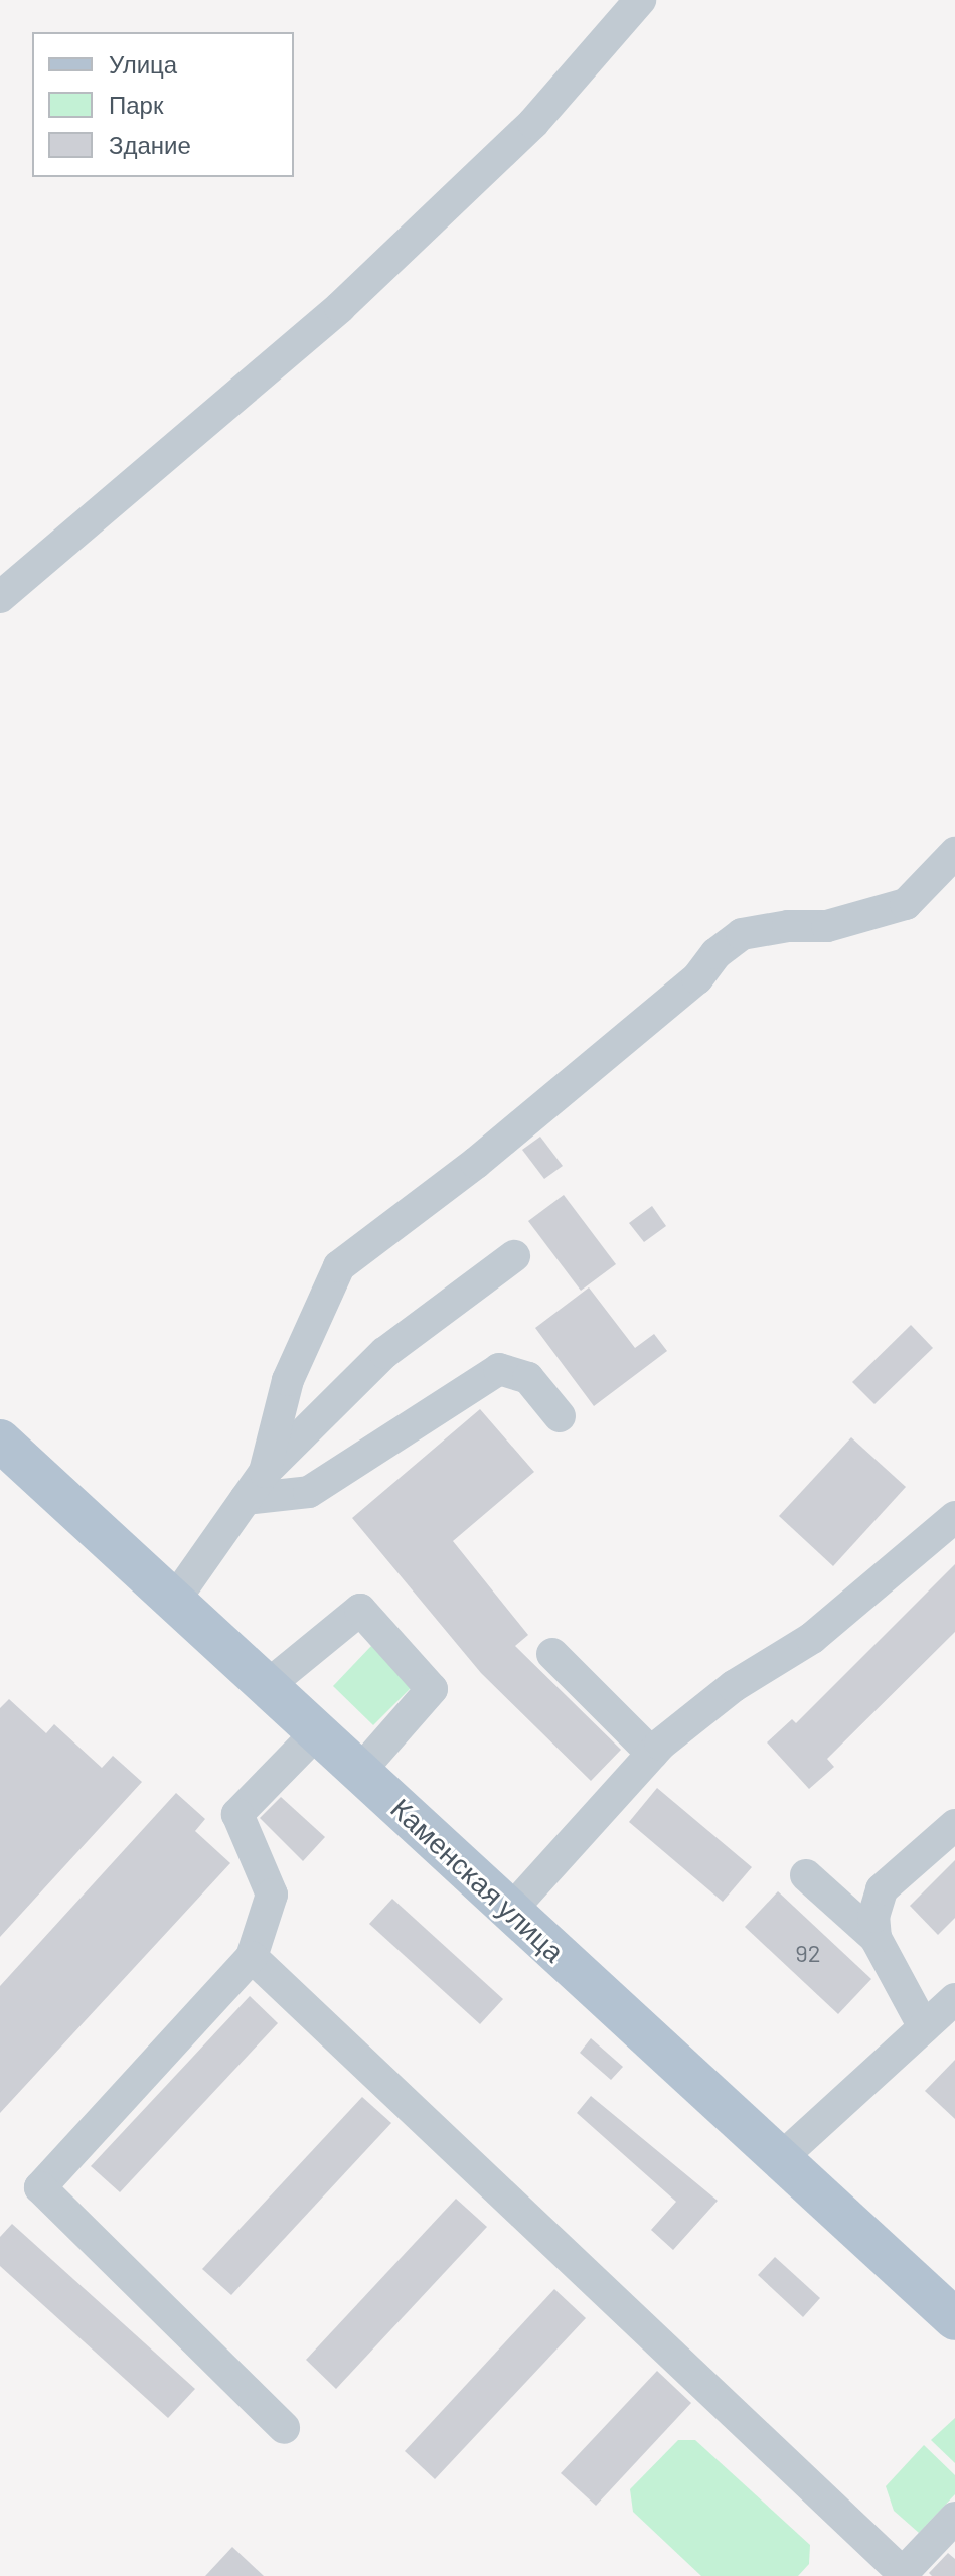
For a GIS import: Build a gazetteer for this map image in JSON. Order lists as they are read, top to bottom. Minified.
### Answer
{"streets":{"main road":["Каменская улица"]},"house_numbers":["92"],"legend":["Улица","Парк","Здание"]}
